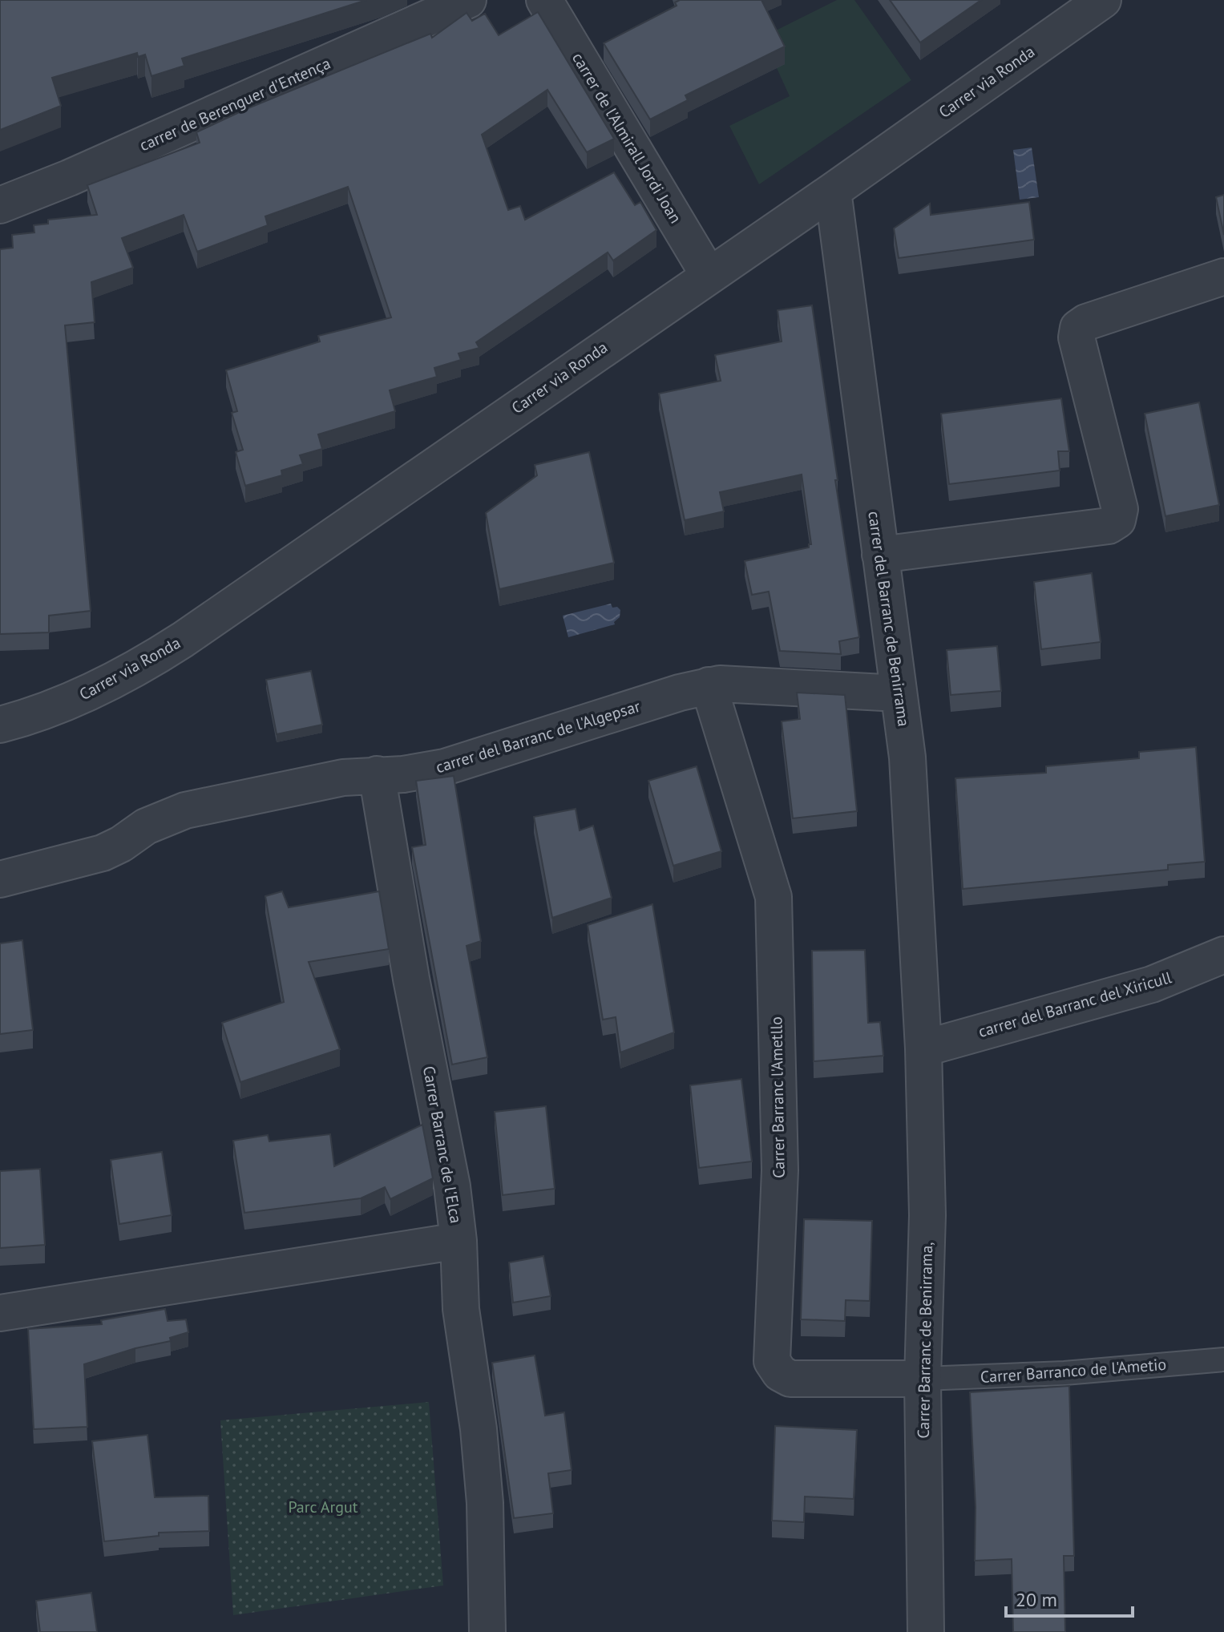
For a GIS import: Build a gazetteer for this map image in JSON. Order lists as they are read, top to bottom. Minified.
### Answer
{"streets":{"street":["Carrer via Ronda","carrer de Berenguer d'Entença","carrer de l'Almirall Jordi Joan","carrer del Barranc de Benirrama","carrer del Barranc de l'Algepsar","carrer del Barranc del Xiricull","Carrer Barranc l'Ametllo","Carrer Barranc de l'Elca","Carrer Barranc de Benirrama,"],"lane":["Carrer Barranco de l'Ametio"]},"crossings":[["Carrer via Ronda","carrer de l'Almirall Jordi Joan"],["Carrer via Ronda","carrer del Barranc de Benirrama"],["carrer del Barranc de Benirrama","carrer del Barranc de l'Algepsar"],["carrer del Barranc de Benirrama","carrer del Barranc del Xiricull"],["carrer del Barranc de Benirrama","Carrer Barranc de Benirrama,"],["carrer del Barranc de l'Algepsar","Carrer Barranc l'Ametllo"],["carrer del Barranc de l'Algepsar","Carrer Barranc de l'Elca"],["carrer del Barranc del Xiricull","Carrer Barranc de Benirrama,"],["Carrer Barranc l'Ametllo","Carrer Barranc de Benirrama,"],["Carrer Barranc l'Ametllo","Carrer Barranco de l'Ametio"],["Carrer Barranc de Benirrama,","Carrer Barranco de l'Ametio"]],"parks":["Parc Argut"],"scale_bar":"20 m"}
